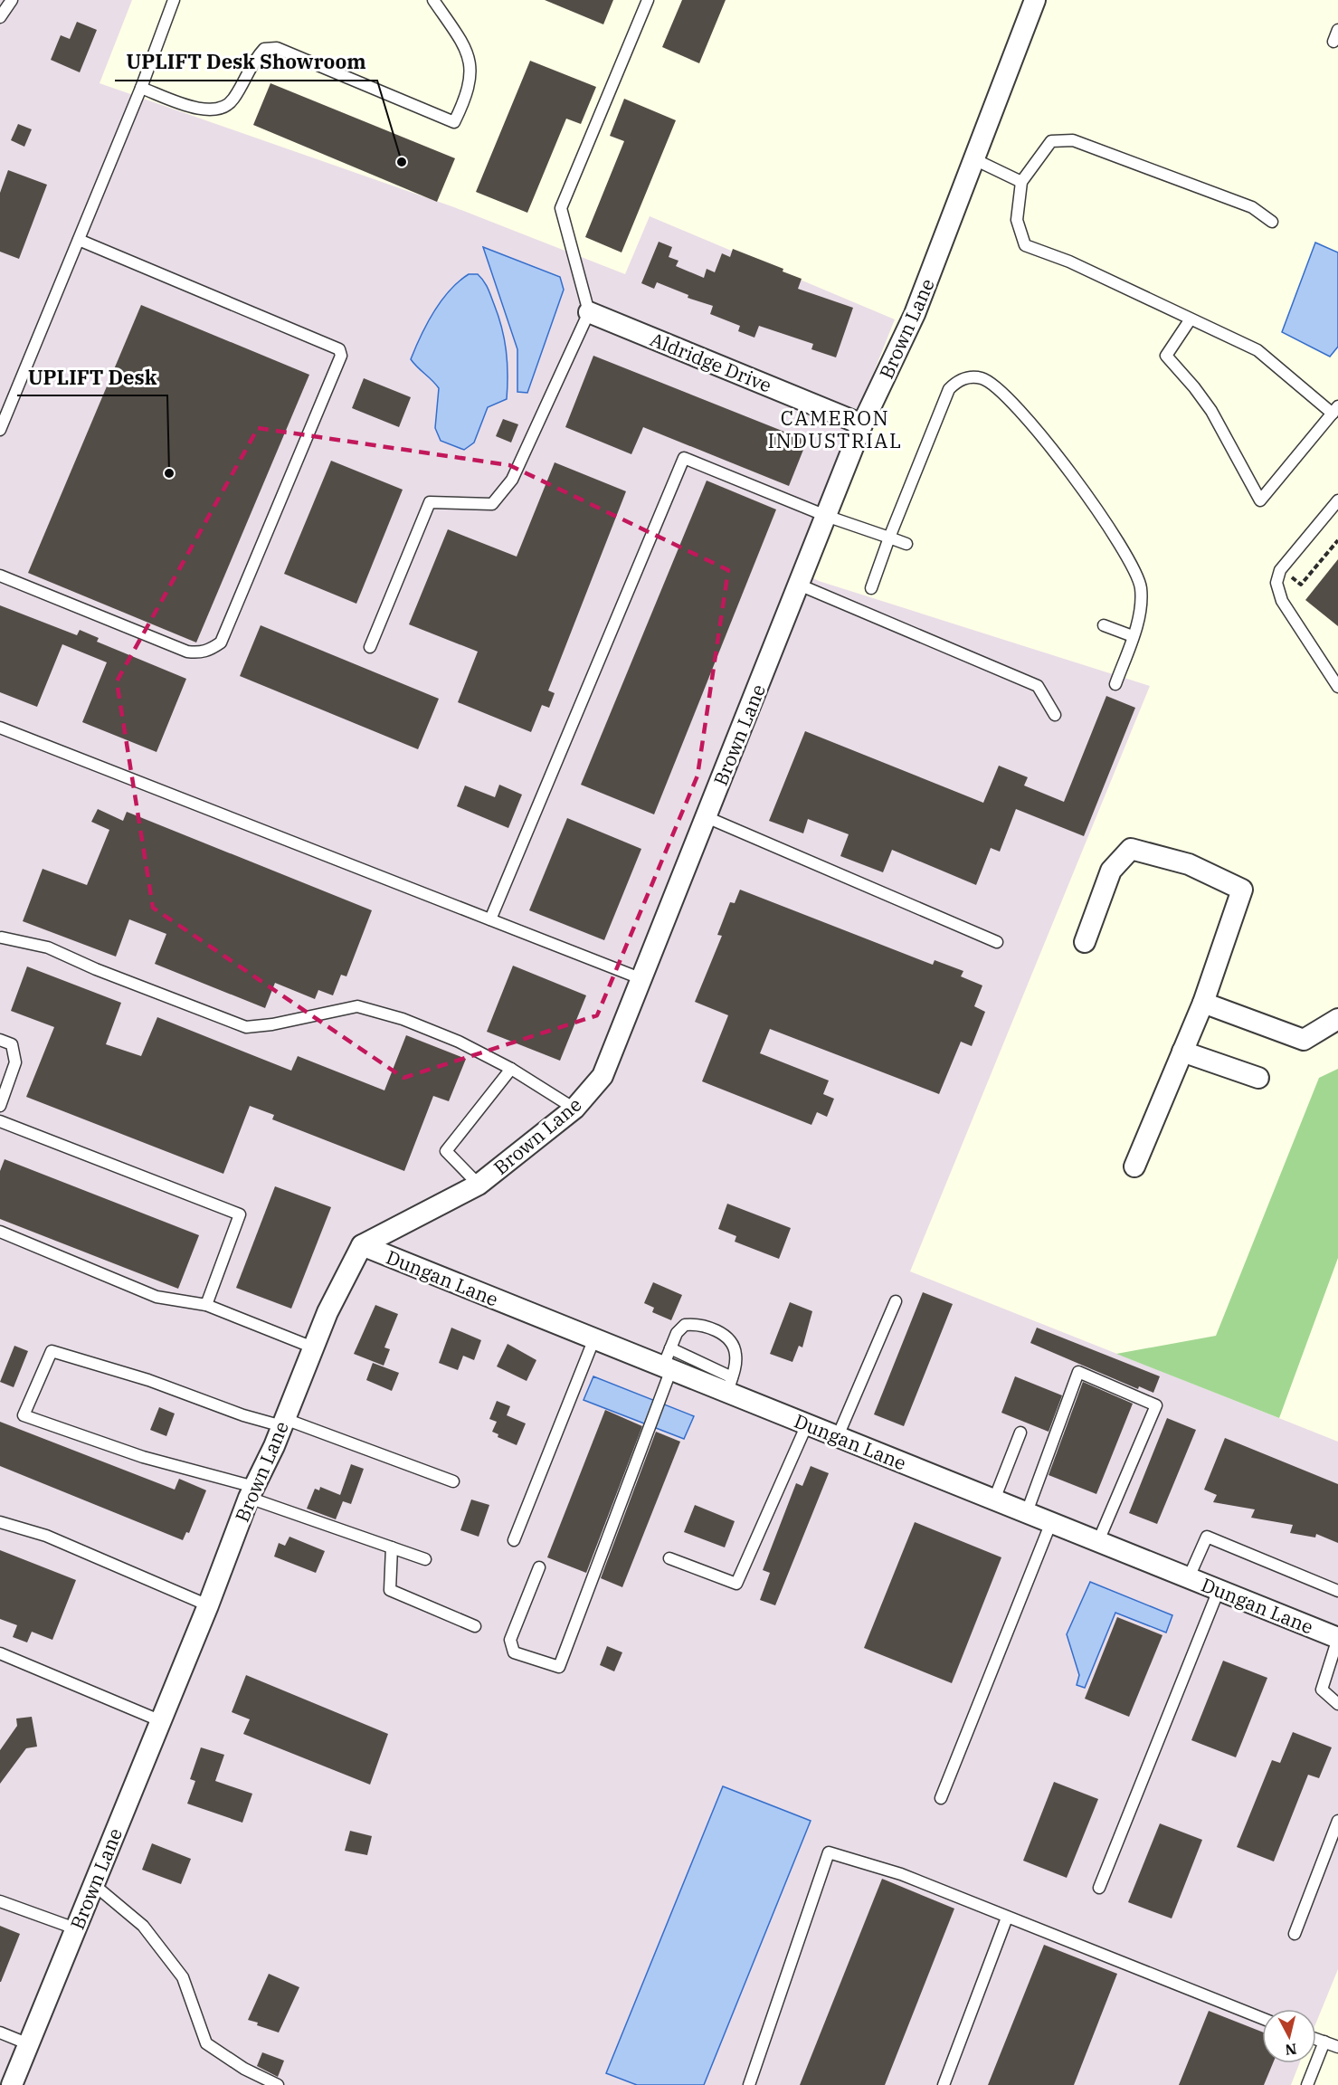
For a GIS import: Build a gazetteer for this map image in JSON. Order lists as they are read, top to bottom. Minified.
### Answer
{"streets":{"street":["Brown Lane","Aldridge Drive","Dungan Lane"]},"crossings":[["Brown Lane","Aldridge Drive"],["Brown Lane","Dungan Lane"]],"districts":["CAMERON INDUSTRIAL"],"places":["UPLIFT Desk Showroom","UPLIFT Desk"],"north":"bottom"}
